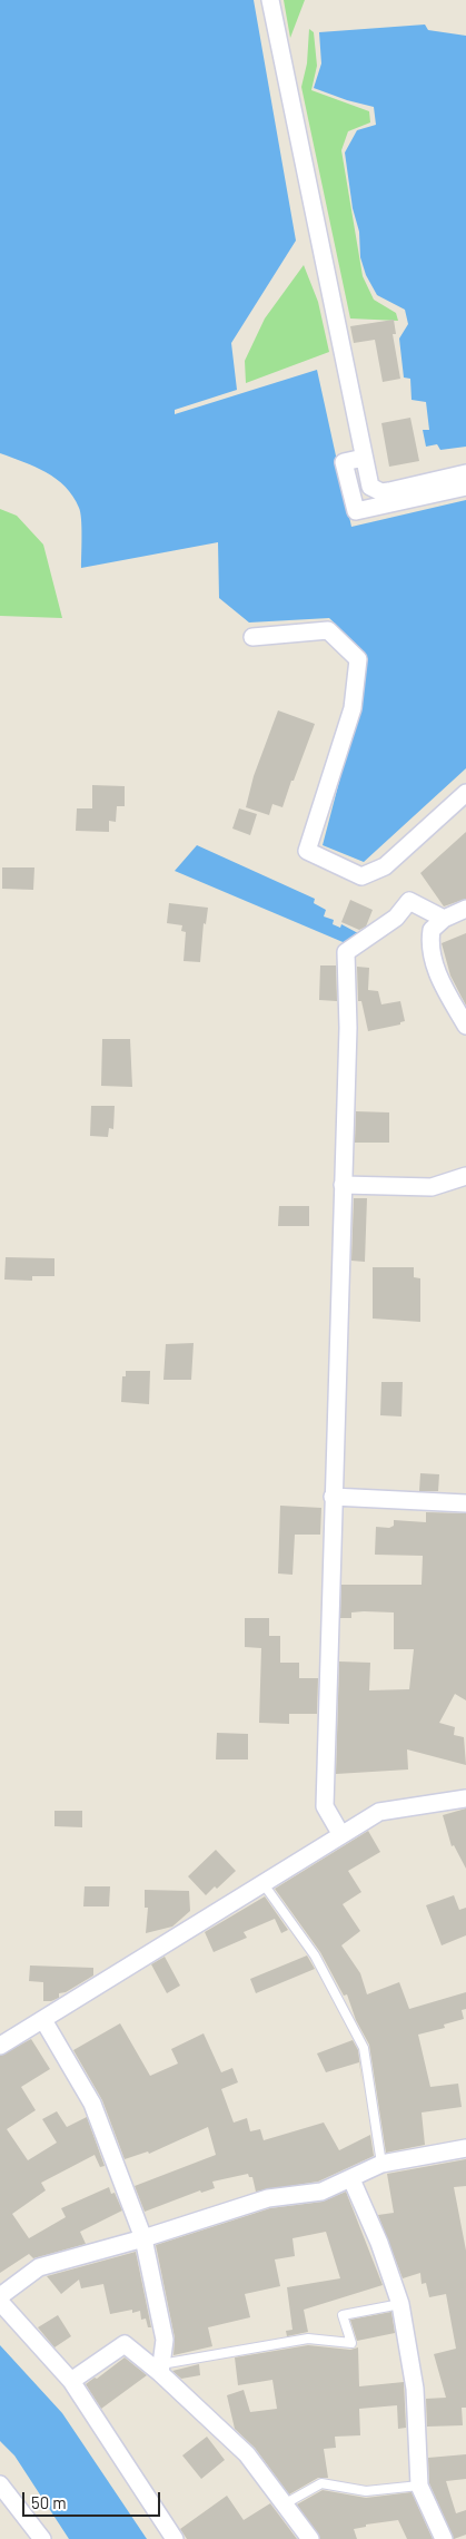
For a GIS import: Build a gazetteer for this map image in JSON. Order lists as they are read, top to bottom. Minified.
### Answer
{"scale_bar":"50 m"}
